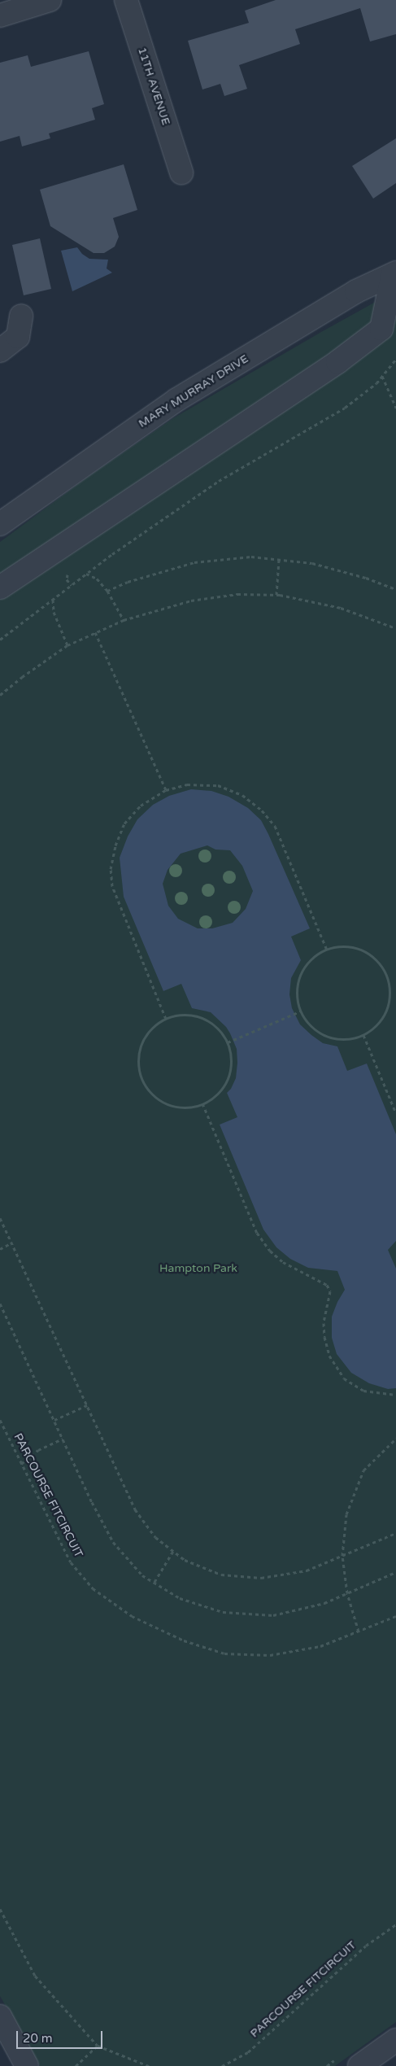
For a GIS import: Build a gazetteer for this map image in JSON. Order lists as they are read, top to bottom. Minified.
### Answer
{"streets":{"street":["11TH AVENUE","MARY MURRAY DRIVE"],"path":["PARCOURSE FITCIRCUIT"]},"parks":["Hampton Park"],"scale_bar":"20 m"}
